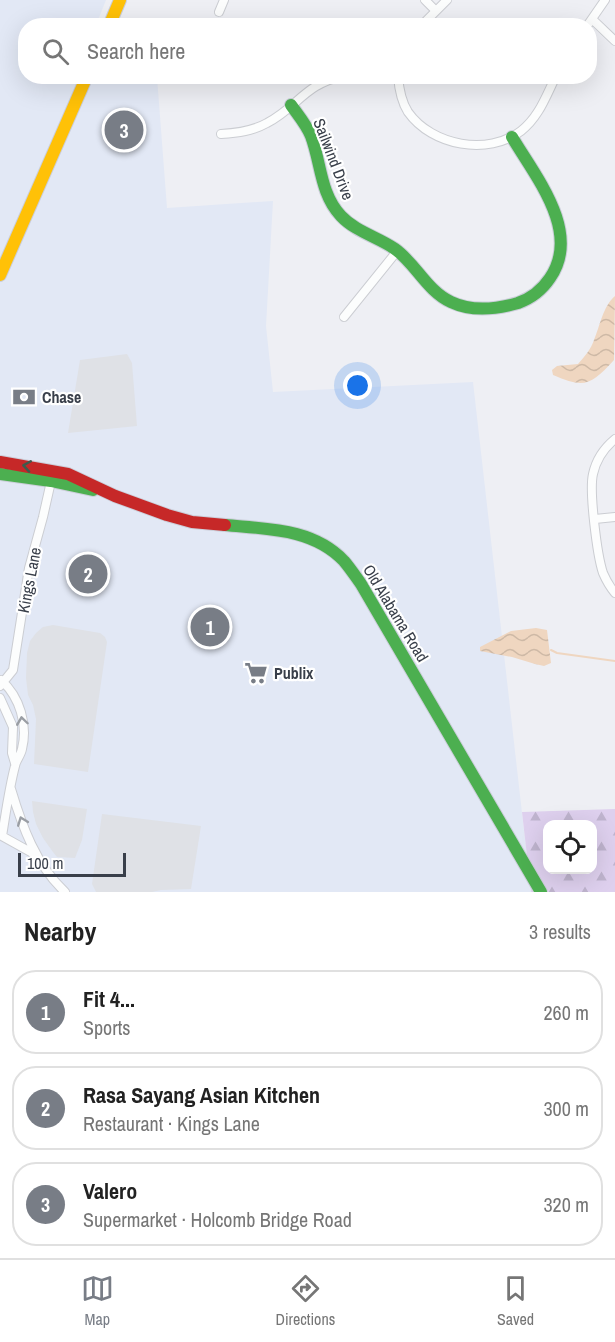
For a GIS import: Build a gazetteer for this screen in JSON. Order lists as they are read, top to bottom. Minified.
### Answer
{"streets":{"street":["Sailwind Drive","Kings Lane","Old Alabama Road"]},"crossings":[["Kings Lane","Old Alabama Road"]],"places":{"bank":["Chase"],"supermarket":["Publix"]},"scale_bar":"100 m","page":{"search":"Search here","pins":["3","2","1"],"scale":"100 m","heading":["Nearby","3 results"],"list":[{"mark":"1","name":"Fit 4...","note":"Sports","value":"260 m"},{"mark":"2","name":"Rasa Sayang Asian Kitchen","note":"Restaurant · Kings Lane","value":"300 m"},{"mark":"3","name":"Valero","note":"Supermarket · Holcomb Bridge Road","value":"320 m"}],"nav":["Map","Directions","Saved"]}}
